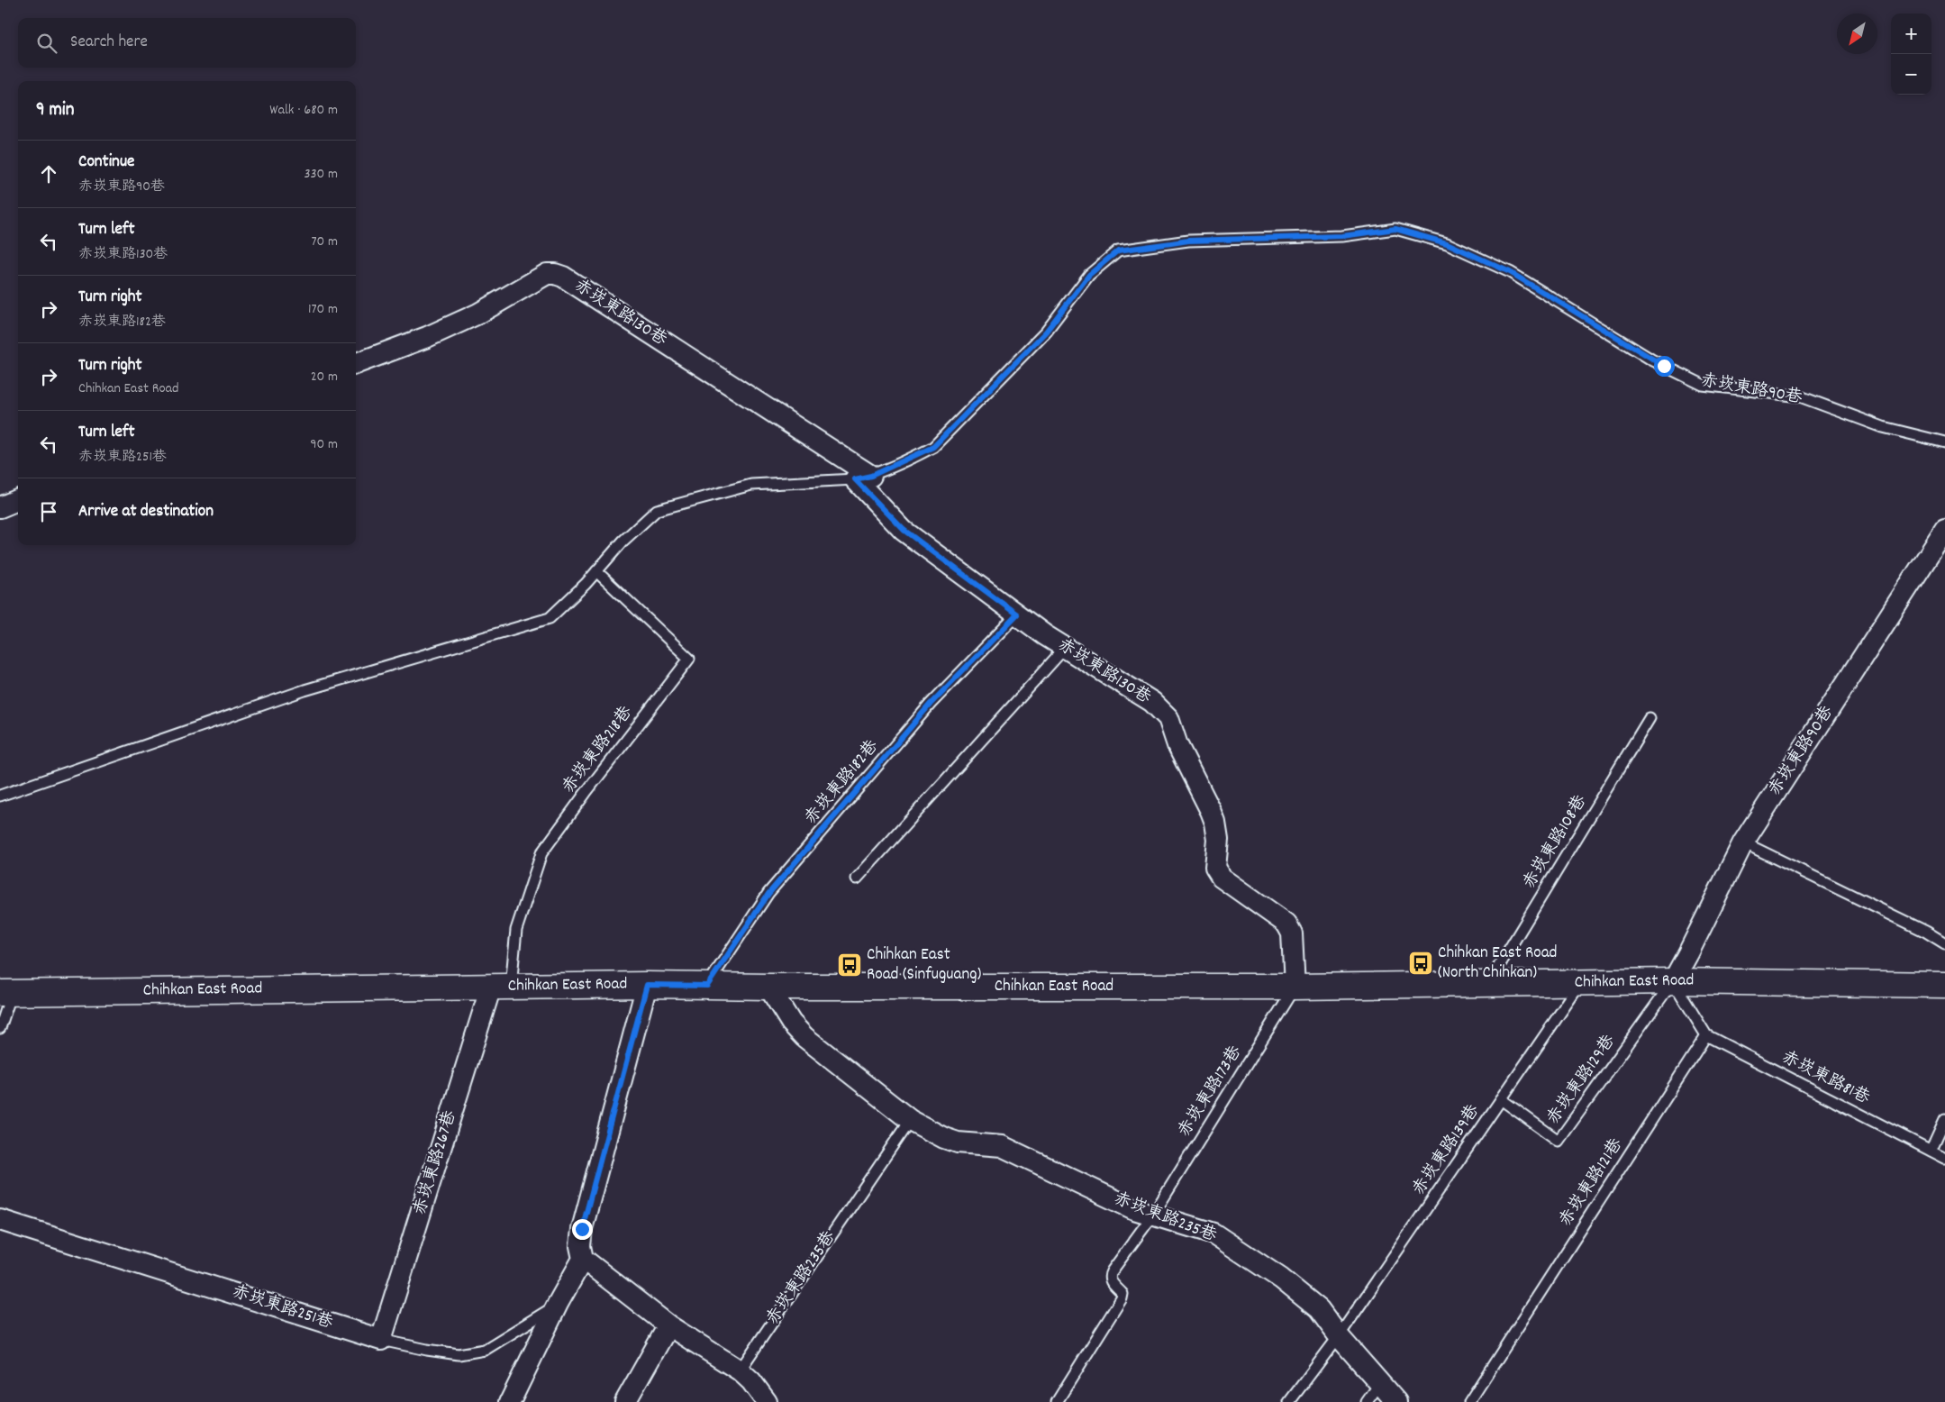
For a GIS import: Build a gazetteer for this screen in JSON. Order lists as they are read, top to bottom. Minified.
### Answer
{"streets":{"main road":["Chihkan East Road"],"street":["赤崁東路130巷","赤崁東路90巷","赤崁東路267巷","赤崁東路235巷","赤崁東路251巷"],"lane":["赤崁東路218巷","赤崁東路182巷","赤崁東路108巷","赤崁東路81巷","赤崁東路129巷","赤崁東路173巷","赤崁東路139巷","赤崁東路121巷"]},"crossings":[["赤崁東路130巷","赤崁東路90巷"],["赤崁東路130巷","赤崁東路182巷"],["赤崁東路130巷","Chihkan East Road"],["赤崁東路130巷","赤崁東路173巷"],["赤崁東路90巷","Chihkan East Road"],["赤崁東路90巷","赤崁東路129巷"],["赤崁東路218巷","Chihkan East Road"],["赤崁東路218巷","赤崁東路267巷"],["赤崁東路182巷","Chihkan East Road"],["赤崁東路108巷","Chihkan East Road"],["Chihkan East Road","赤崁東路129巷"],["Chihkan East Road","赤崁東路173巷"],["Chihkan East Road","赤崁東路139巷"],["Chihkan East Road","赤崁東路267巷"],["Chihkan East Road","赤崁東路235巷"],["赤崁東路81巷","赤崁東路121巷"],["赤崁東路129巷","赤崁東路139巷"],["赤崁東路173巷","赤崁東路235巷"],["赤崁東路139巷","赤崁東路235巷"],["赤崁東路267巷","赤崁東路251巷"]],"places":{"bus stop":["Chihkan East Road (North Chihkan)","Chihkan East Road (Sinfuguang)"]},"north":"bottom left","page":{"map_buttons":["+","−"],"search":"Search here","heading":["9 min","Walk · 680 m"],"list":[["Continue","赤崁東路90巷","330 m"],["Turn left","赤崁東路130巷","70 m"],["Turn right","赤崁東路182巷","170 m"],["Turn right","Chihkan East Road","20 m"],["Turn left","赤崁東路251巷","90 m"],"Arrive at destination"]}}
